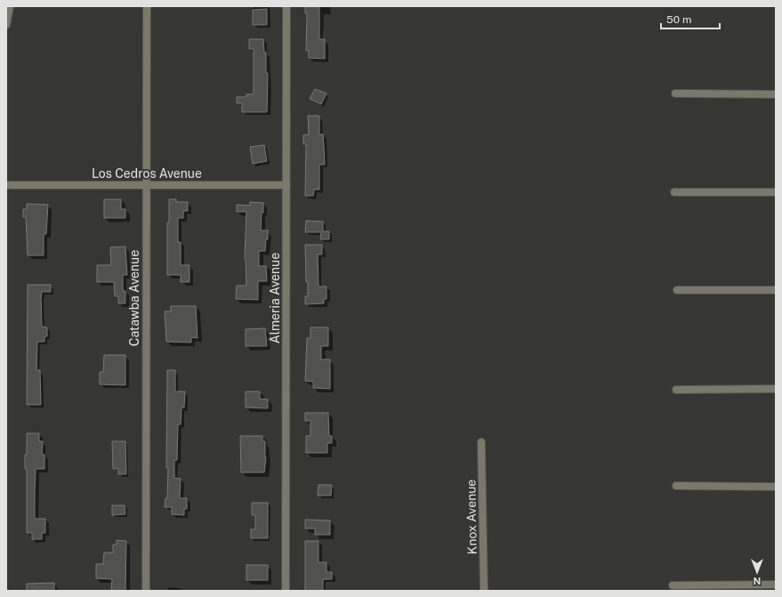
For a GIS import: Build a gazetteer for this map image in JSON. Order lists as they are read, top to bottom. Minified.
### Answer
{"streets":{"street":["Los Cedros Avenue","Catawba Avenue","Almeria Avenue","Knox Avenue"]},"crossings":[["Los Cedros Avenue","Catawba Avenue"],["Los Cedros Avenue","Almeria Avenue"]],"scale_bar":"50 m","north":"bottom"}
